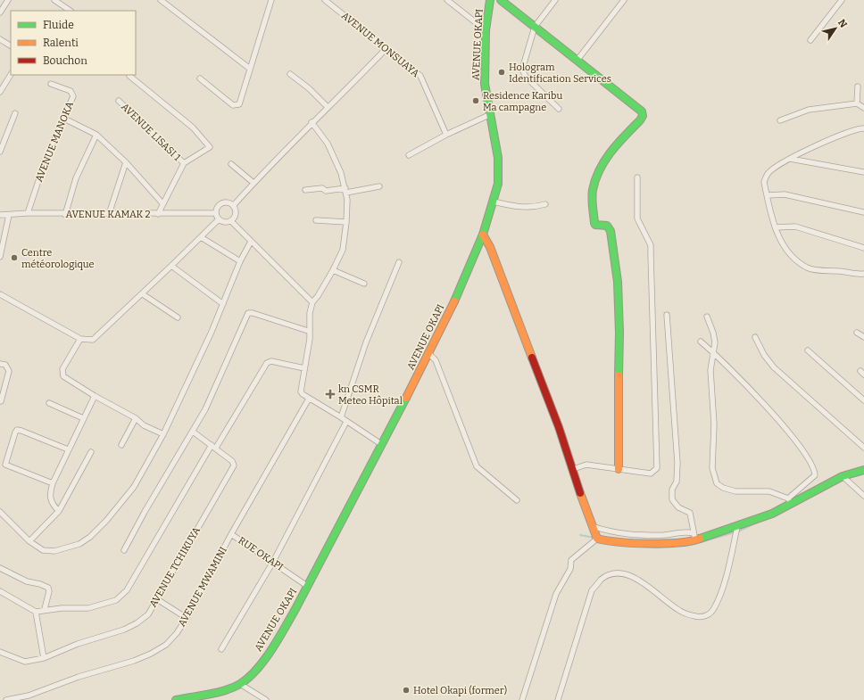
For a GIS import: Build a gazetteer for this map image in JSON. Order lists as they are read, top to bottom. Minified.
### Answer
{"streets":{"street":["AVENUE MONSUAYA","AVENUE OKAPI","AVENUE LISASI 1","AVENUE MANOKA","AVENUE KAMAK 2","RUE OKAPI","AVENUE TCHIKUYA","AVENUE MWAMINI"]},"crossings":[["AVENUE OKAPI","RUE OKAPI"],["AVENUE MANOKA","AVENUE KAMAK 2"],["RUE OKAPI","AVENUE MWAMINI"]],"places":{"other":["Hologram Identification Services","Residence Karibu Ma campagne","Centre météorologique","Hotel Okapi (former)"],"health":["kn CSMR Meteo Hôpital"]},"legend":["Fluide","Ralenti","Bouchon"],"north":"top right"}
